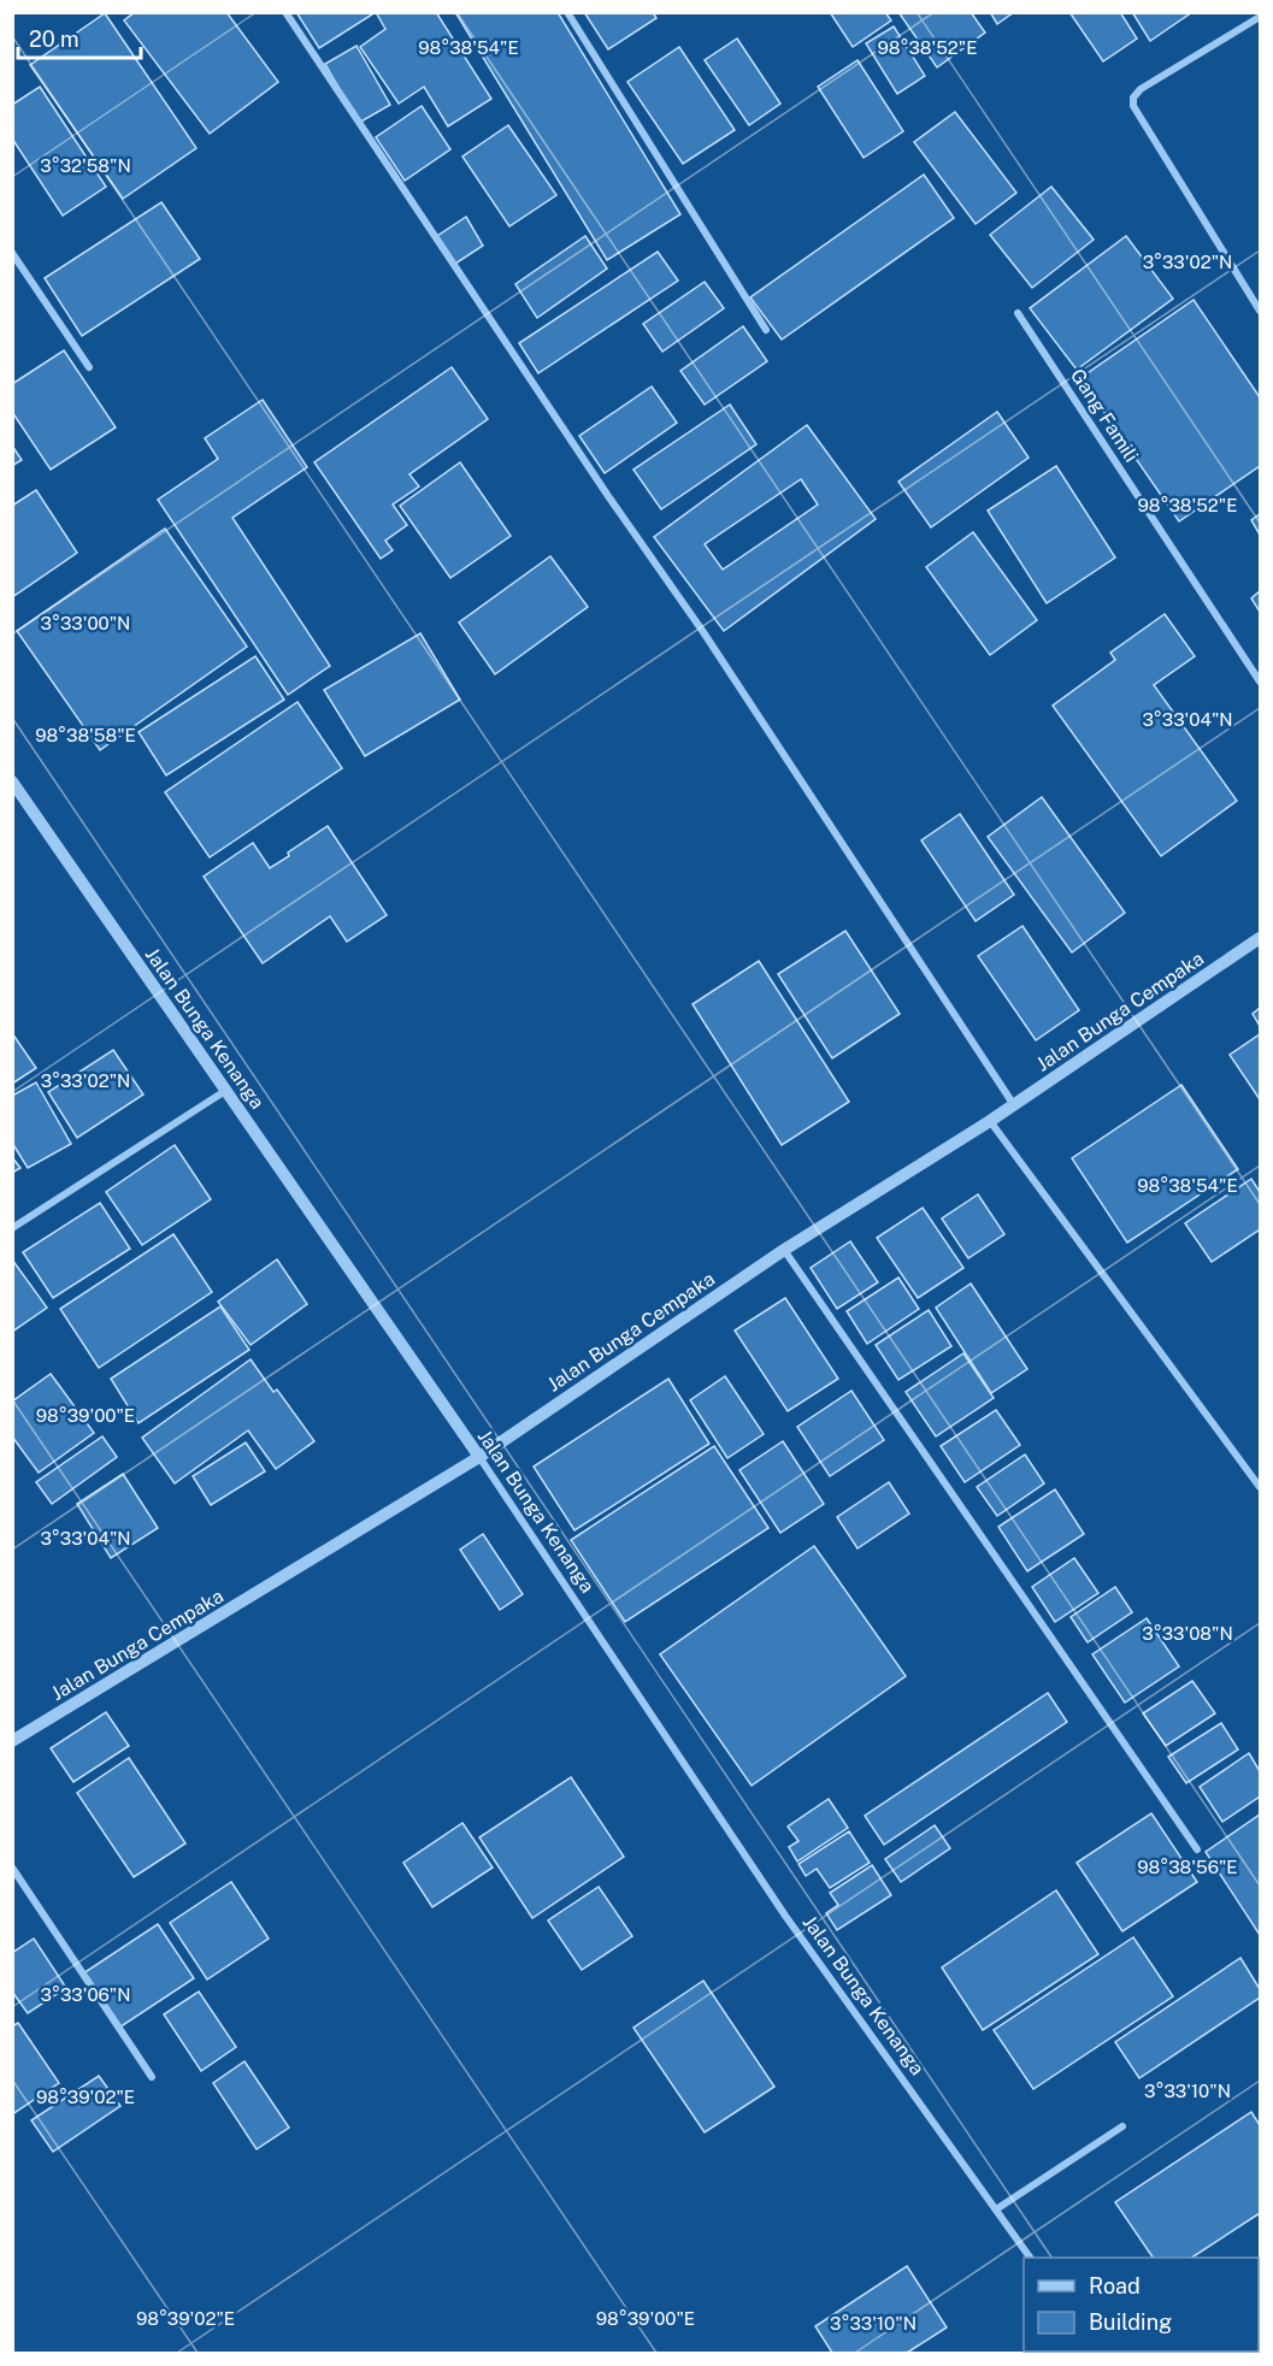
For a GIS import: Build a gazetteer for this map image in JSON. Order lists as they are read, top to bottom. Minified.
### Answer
{"streets":{"street":["Gang Famili","Jalan Bunga Cempaka","Jalan Bunga Kenanga"]},"crossings":[["Jalan Bunga Cempaka","Jalan Bunga Kenanga"]],"legend":["Road","Building"],"scale_bar":"20 m","coordinates":["98°38'54\"E","98°38'52\"E","3°32'58\"N","3°33'02\"N","3°33'00\"N","3°33'04\"N","98°38'58\"E","98°39'00\"E","3°33'08\"N","98°38'56\"E","3°33'06\"N","3°33'10\"N","98°39'02\"E"]}
